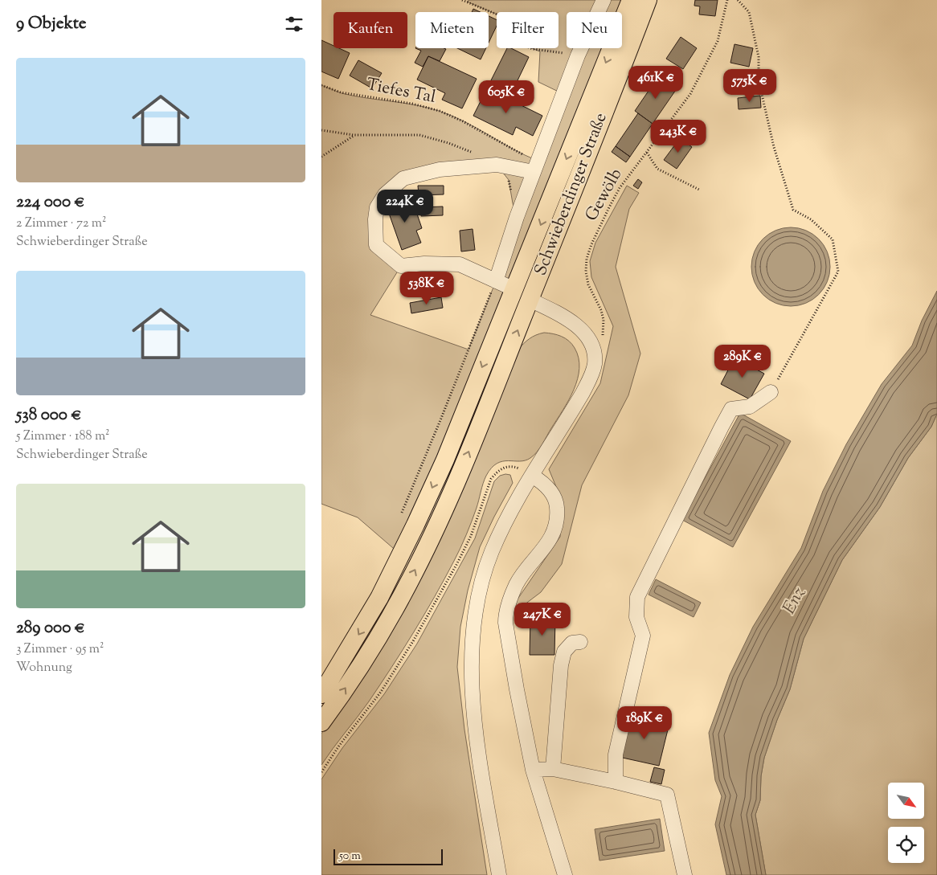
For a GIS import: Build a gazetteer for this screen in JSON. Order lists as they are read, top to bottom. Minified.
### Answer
{"streets":{"main road":["Schwieberdinger Straße"],"path":["Tiefes Tal","Gewölb"]},"water":["Enz"],"scale_bar":"50 m","north":"bottom right","page":{"heading":"9 Objekte","chip":["Kaufen","Mieten","Filter","Neu"],"list":[{"name":"224 000 €","note":"2 Zimmer · 72 m² · Schwieberdinger Straße"},{"name":"538 000 €","note":"5 Zimmer · 188 m² · Schwieberdinger Straße"},{"name":"289 000 €","note":"3 Zimmer · 95 m² · Wohnung"}],"price":["461K €","575K €","605K €","243K €","224K €","538K €","289K €","247K €","189K €"],"scale":"50 m"}}
